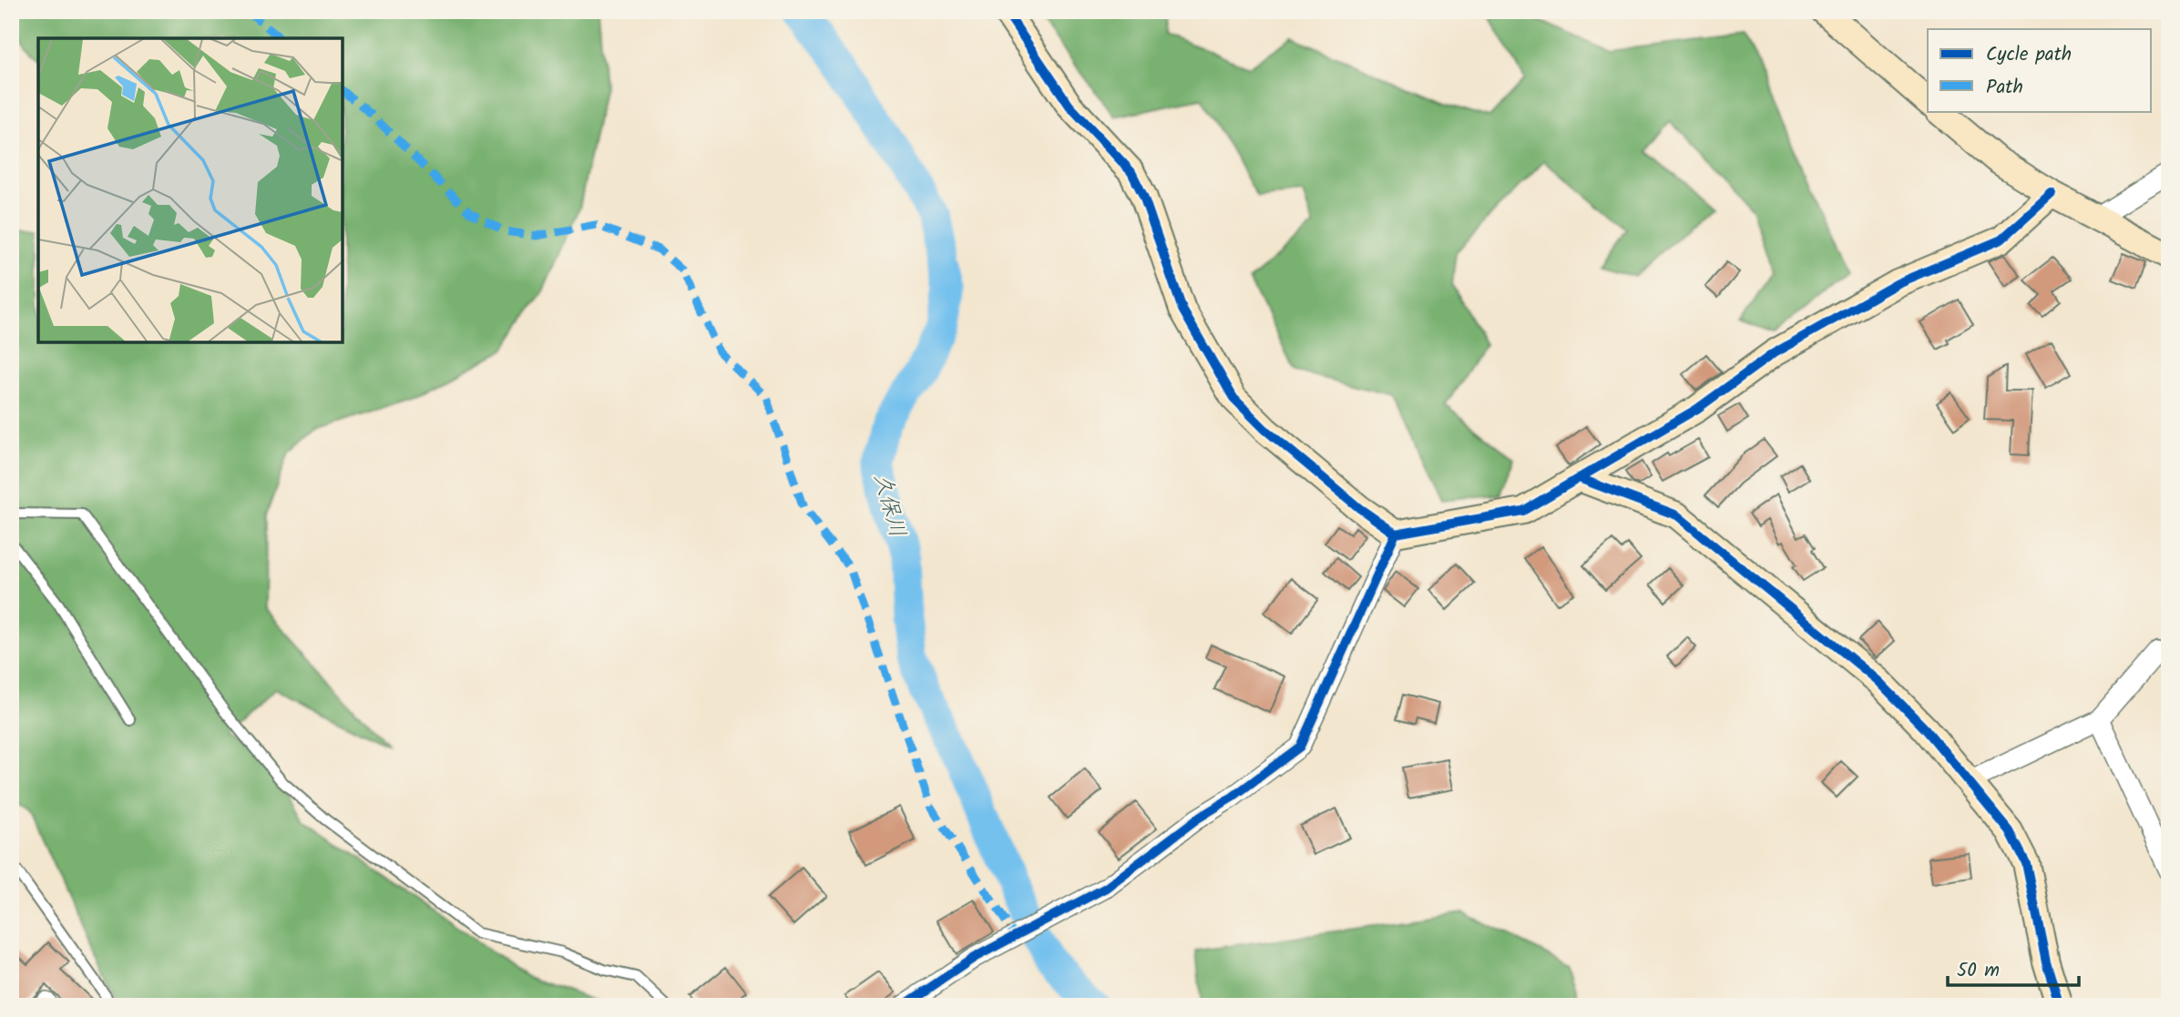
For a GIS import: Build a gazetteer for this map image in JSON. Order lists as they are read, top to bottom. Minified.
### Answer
{"water":["久保川"],"legend":["Cycle path","Path"],"scale_bar":"50 m"}
